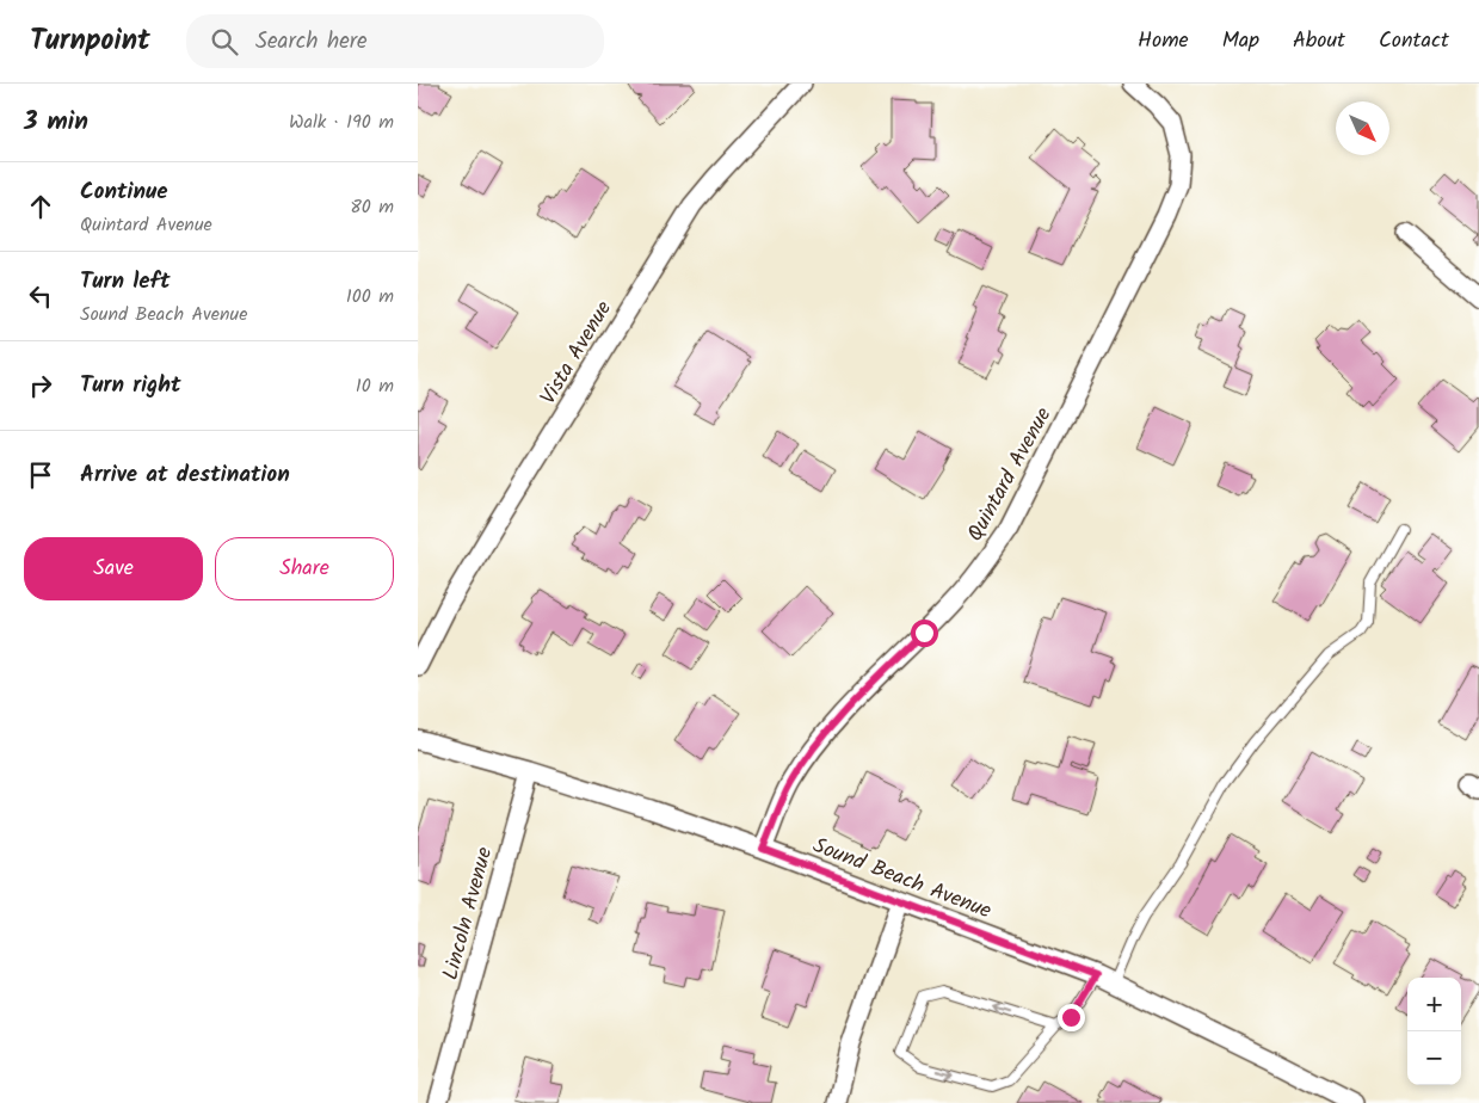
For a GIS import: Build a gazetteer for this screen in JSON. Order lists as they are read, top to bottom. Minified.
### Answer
{"streets":{"street":["Vista Avenue","Quintard Avenue","Sound Beach Avenue","Lincoln Avenue"]},"crossings":[["Quintard Avenue","Sound Beach Avenue"],["Sound Beach Avenue","Lincoln Avenue"]],"north":"bottom right","page":{"header":"Turnpoint","search":"Search here","nav":["Home","Map","About","Contact"],"heading":["3 min","Walk · 190 m"],"list":[["Continue","Quintard Avenue","80 m"],["Turn left","Sound Beach Avenue","100 m"],["Turn right","10 m"],"Arrive at destination"],"buttons":["Save","Share"],"map_buttons":["+","−"]}}
